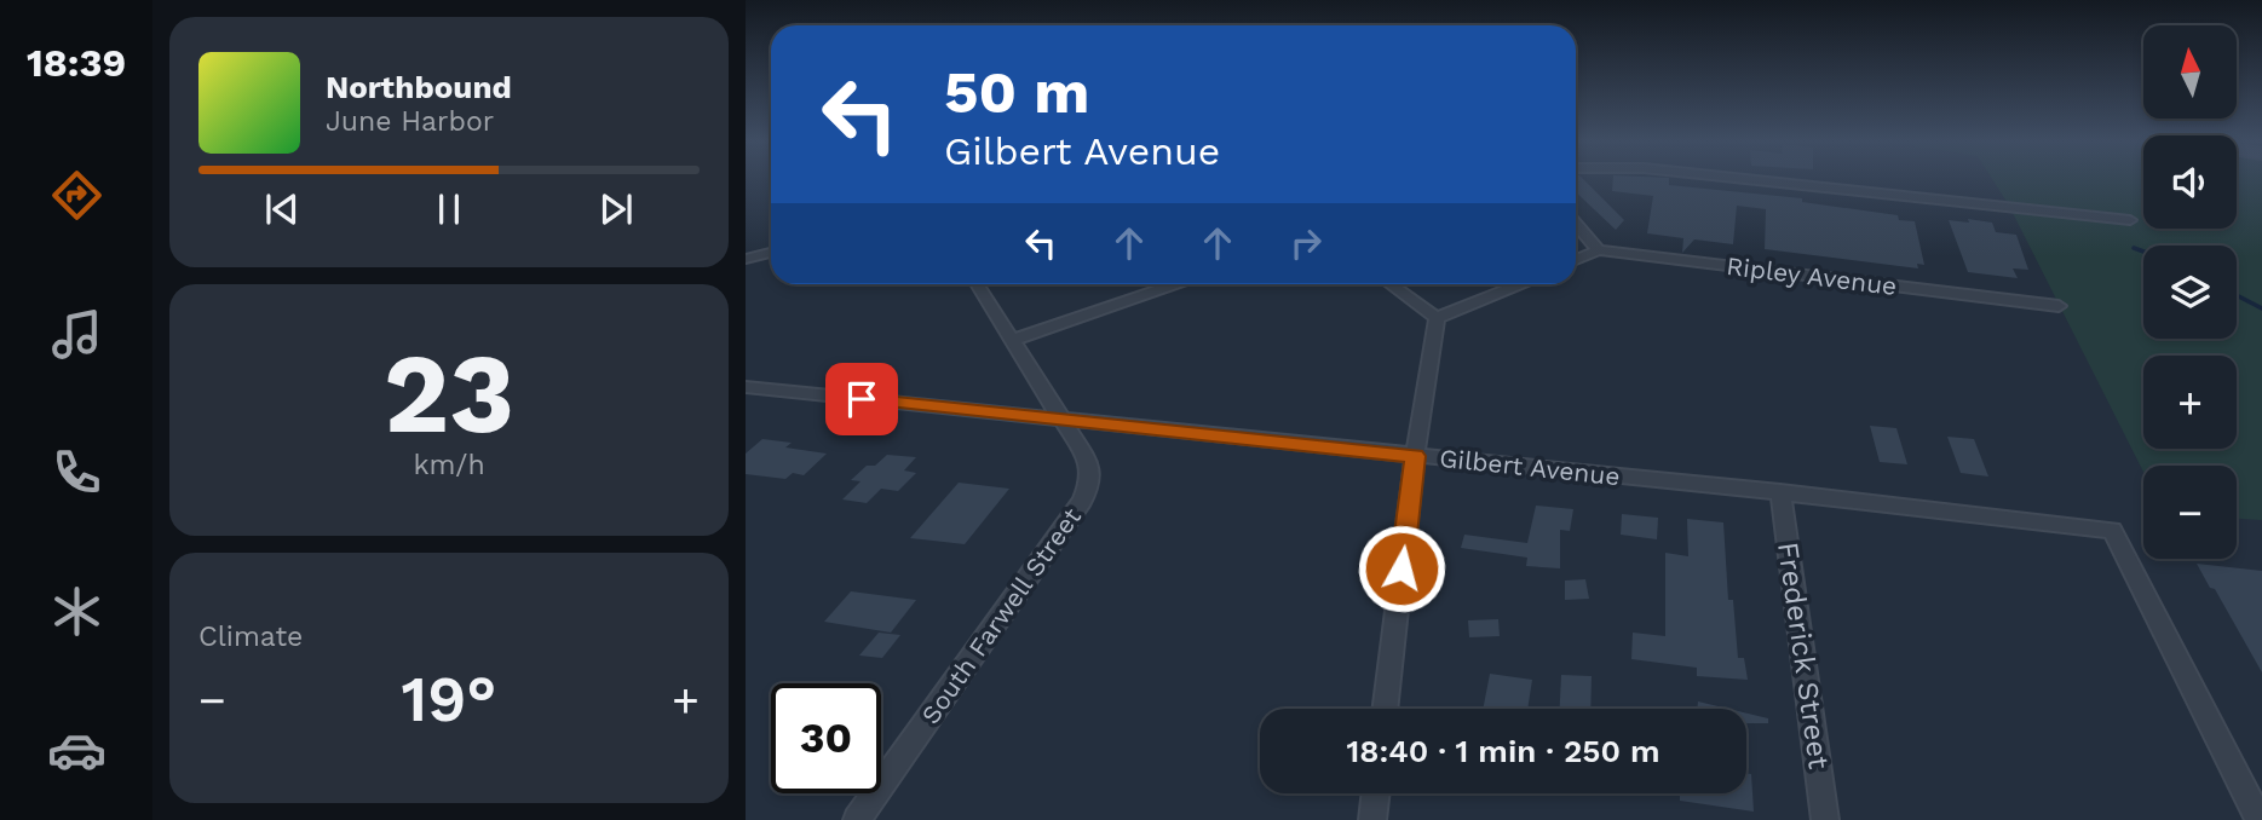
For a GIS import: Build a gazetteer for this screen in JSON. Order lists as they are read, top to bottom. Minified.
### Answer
{"streets":{"street":["Ripley Avenue","Gilbert Avenue","South Farwell Street","Frederick Street"]},"crossings":[["Gilbert Avenue","South Farwell Street"],["Gilbert Avenue","Frederick Street"]],"north":"top","page":{"tabs":"18:39","map_buttons":["+","−"],"turn":["50 m","Gilbert Avenue"],"song":["Northbound","June Harbor"],"tile":[["23","km/h"],"Climate"],"heat":["−","19°","+"],"limit":"30","trip":"18:40 · 1 min · 250 m"}}
